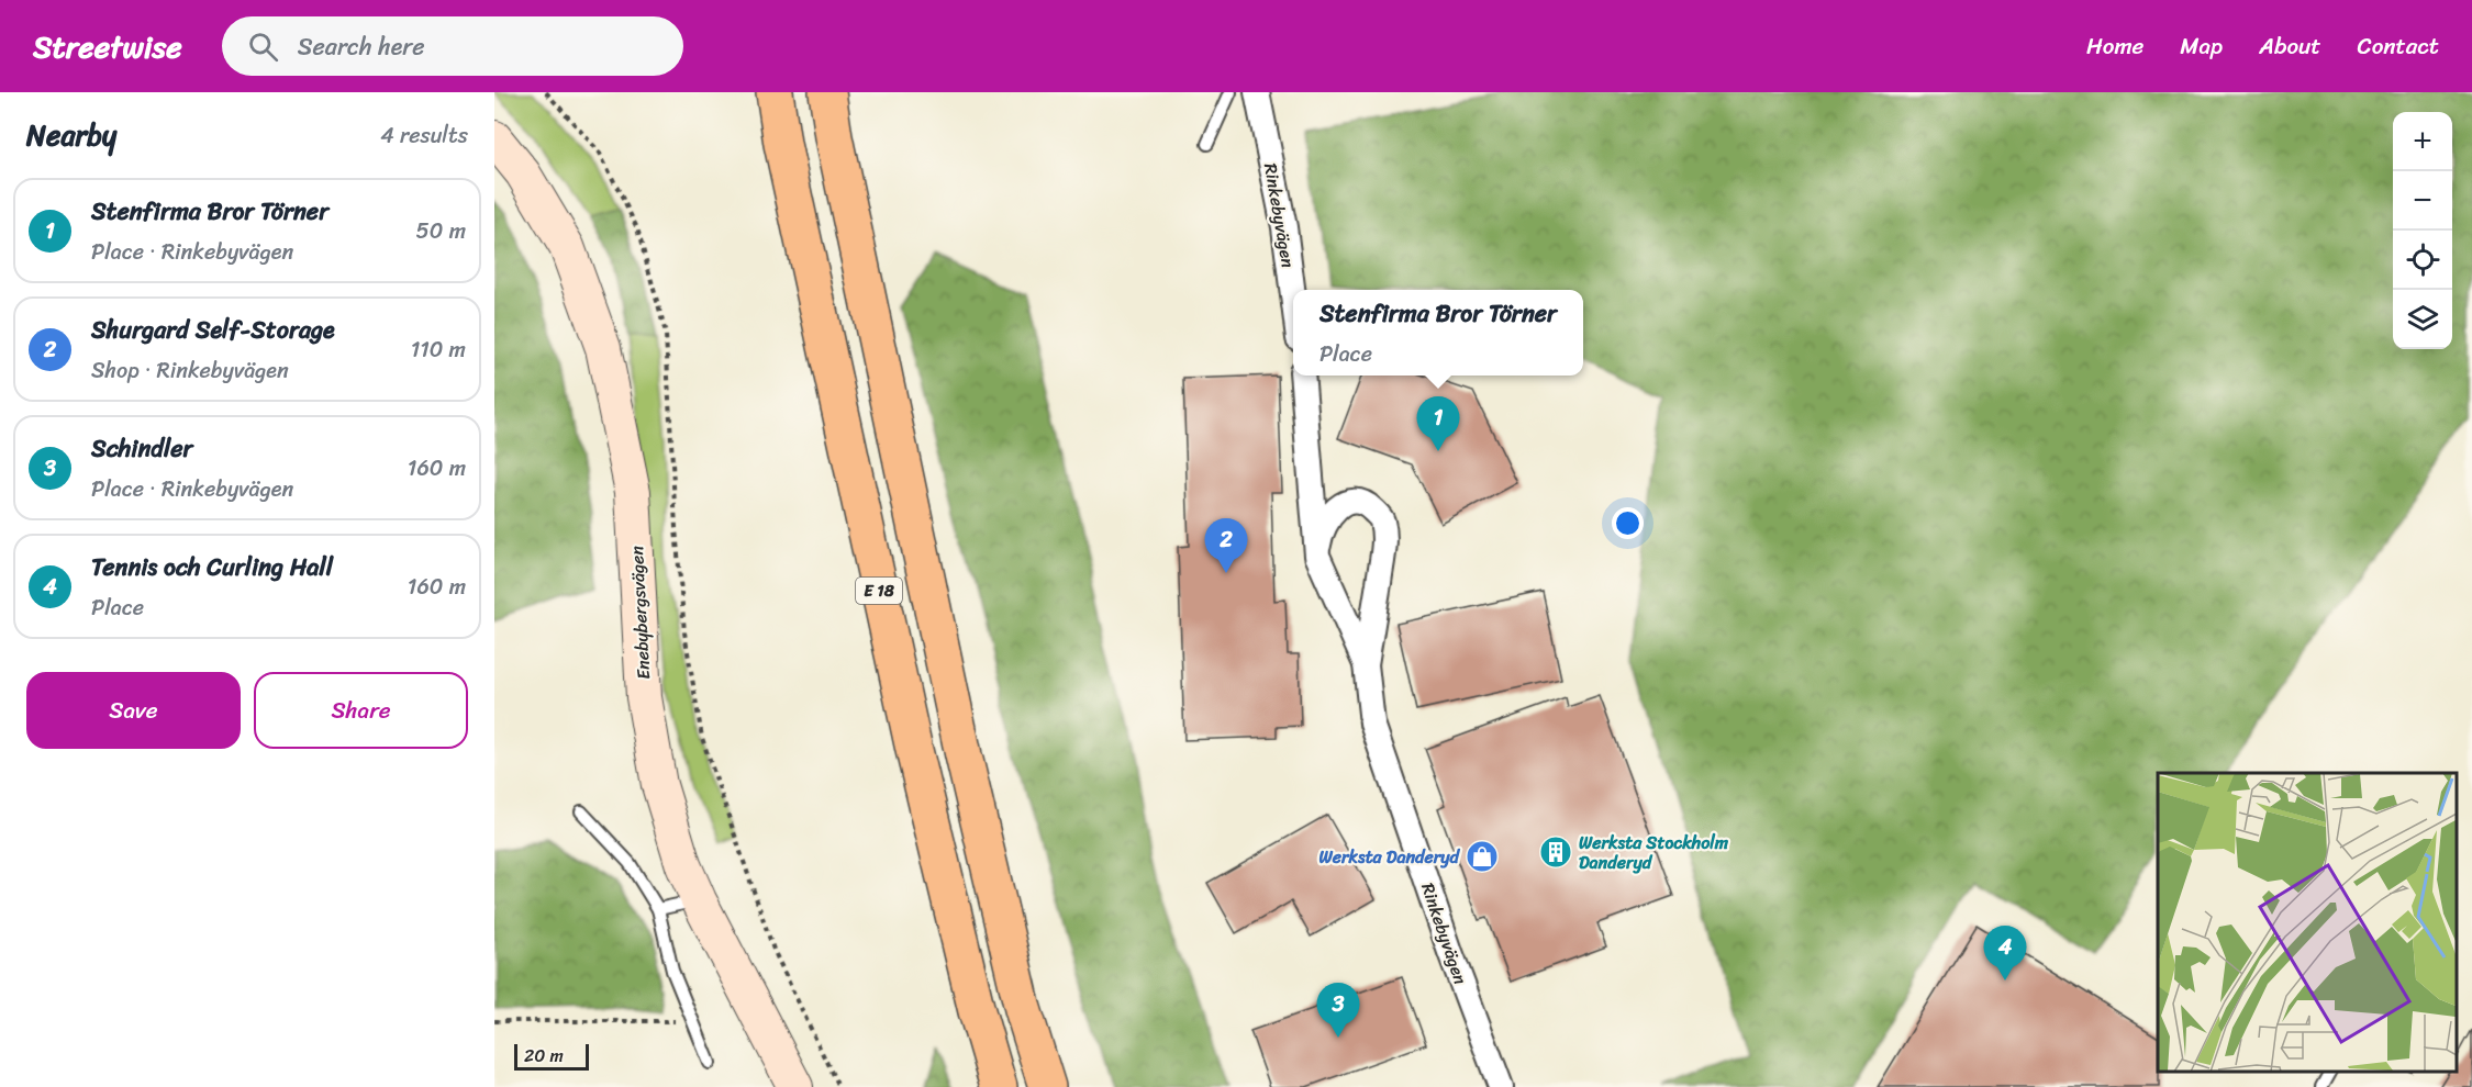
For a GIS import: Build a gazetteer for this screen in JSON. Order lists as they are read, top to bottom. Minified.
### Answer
{"streets":{"highway":["E 18"],"main road":["Enebybergsvägen"],"street":["Rinkebyvägen"]},"places":{"building":["Werksta Stockholm Danderyd"],"shop":["Werksta Danderyd"]},"scale_bar":"20 m","page":{"header":"Streetwise","search":"Search here","nav":["Home","Map","About","Contact"],"heading":["Nearby","4 results"],"map_buttons":["+","−"],"list":[{"mark":"1","name":"Stenfirma Bror Törner","note":"Place · Rinkebyvägen","value":"50 m"},{"mark":"2","name":"Shurgard Self-Storage","note":"Shop · Rinkebyvägen","value":"110 m"},{"mark":"3","name":"Schindler","note":"Place · Rinkebyvägen","value":"160 m"},{"mark":"4","name":"Tennis och Curling Hall","note":"Place","value":"160 m"}],"popup":["Stenfirma Bror Törner","Place"],"pins":["1","2","4","3"],"buttons":["Save","Share"],"scale":"20 m"}}
